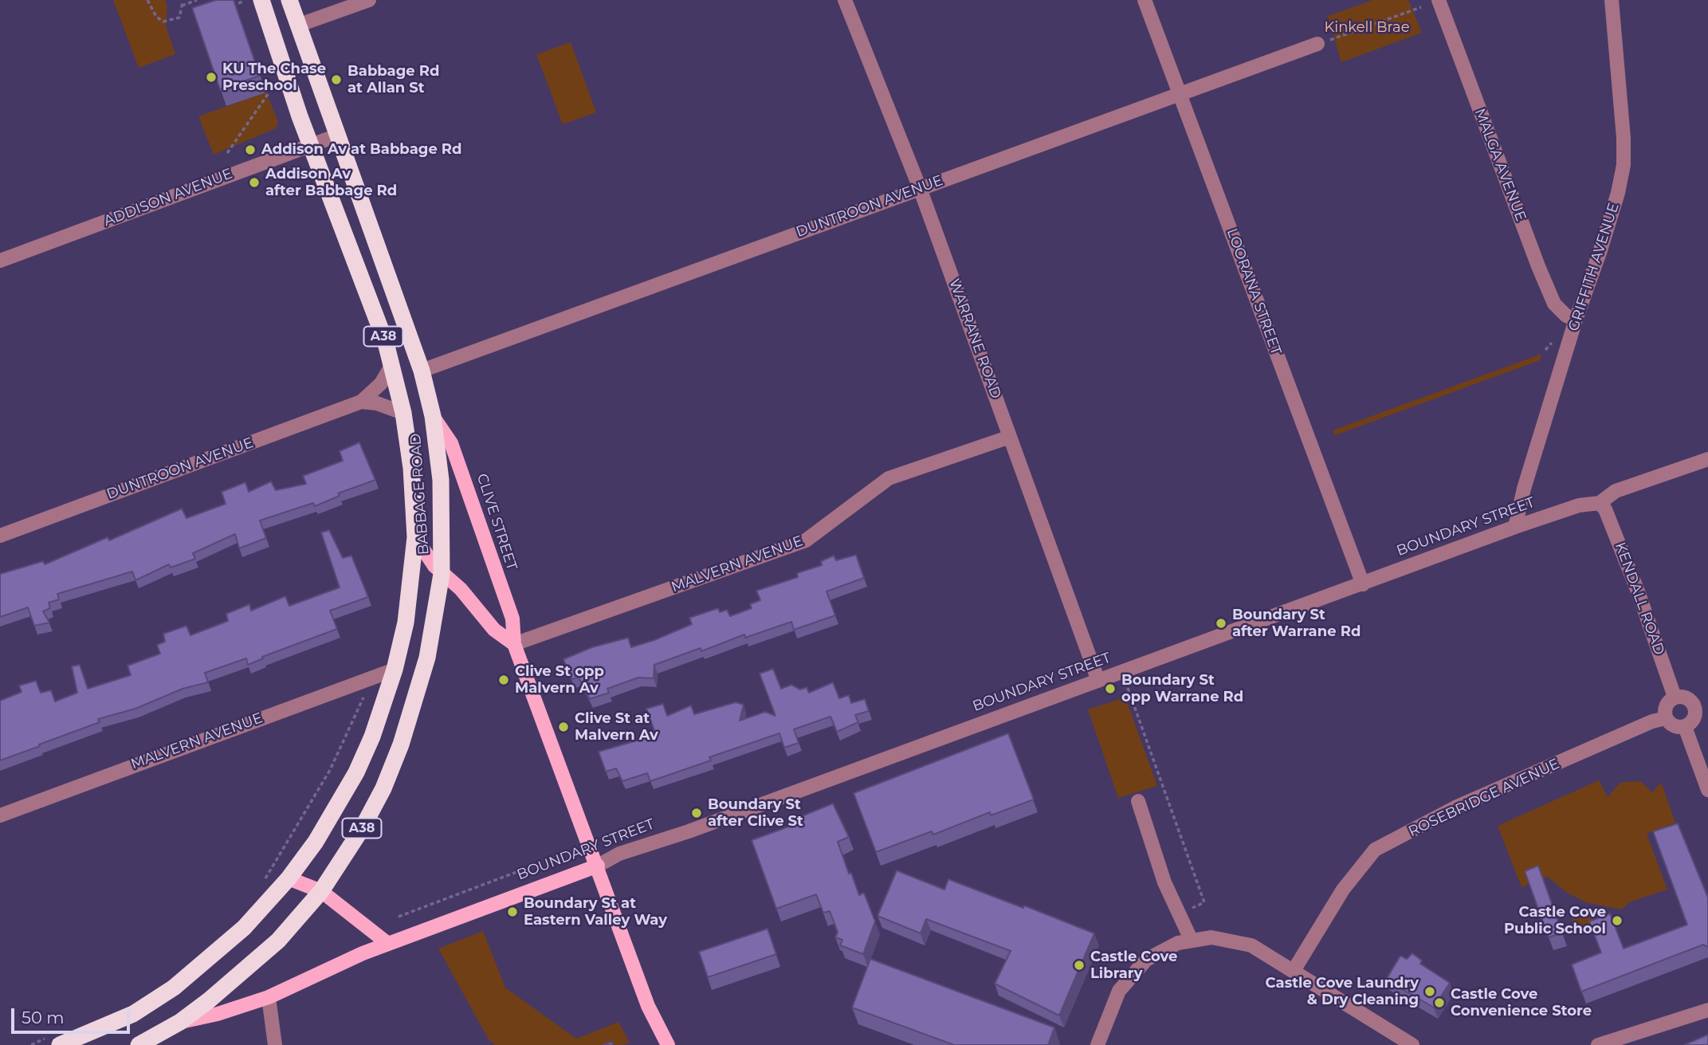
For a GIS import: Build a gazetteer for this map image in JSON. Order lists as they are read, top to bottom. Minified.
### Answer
{"streets":{"highway":["A38","BABBAGE ROAD","BOUNDARY STREET"],"main road":["CLIVE STREET"],"street":["MALGA AVENUE","ADDISON AVENUE","DUNTROON AVENUE","GRIFFITH AVENUE","LOORANA STREET","WARRANE ROAD","MALVERN AVENUE","KENDALL ROAD","ROSEBRIDGE AVENUE"]},"crossings":[["MALGA AVENUE","GRIFFITH AVENUE"],["ADDISON AVENUE","BABBAGE ROAD"],["DUNTROON AVENUE","LOORANA STREET"],["DUNTROON AVENUE","WARRANE ROAD"],["DUNTROON AVENUE","BABBAGE ROAD"],["GRIFFITH AVENUE","BOUNDARY STREET"],["LOORANA STREET","BOUNDARY STREET"],["A38","BABBAGE ROAD"],["WARRANE ROAD","BOUNDARY STREET"],["WARRANE ROAD","MALVERN AVENUE"],["BABBAGE ROAD","CLIVE STREET"],["BABBAGE ROAD","BOUNDARY STREET"],["BABBAGE ROAD","MALVERN AVENUE"],["CLIVE STREET","BOUNDARY STREET"],["CLIVE STREET","MALVERN AVENUE"],["BOUNDARY STREET","KENDALL ROAD"],["KENDALL ROAD","ROSEBRIDGE AVENUE"]],"parks":["Kinkell Brae"],"places":["KU The Chase Preschool","Babbage Rd at Allan St","Addison Av at Babbage Rd","Addison Av after Babbage Rd","Boundary St after Warrane Rd","Clive St opp Malvern Av","Boundary St opp Warrane Rd","Clive St at Malvern Av","Boundary St after Clive St","Boundary St at Eastern Valley Way","Castle Cove Public School","Castle Cove Library","Castle Cove Laundry & Dry Cleaning","Castle Cove Convenience Store"],"scale_bar":"50 m"}
